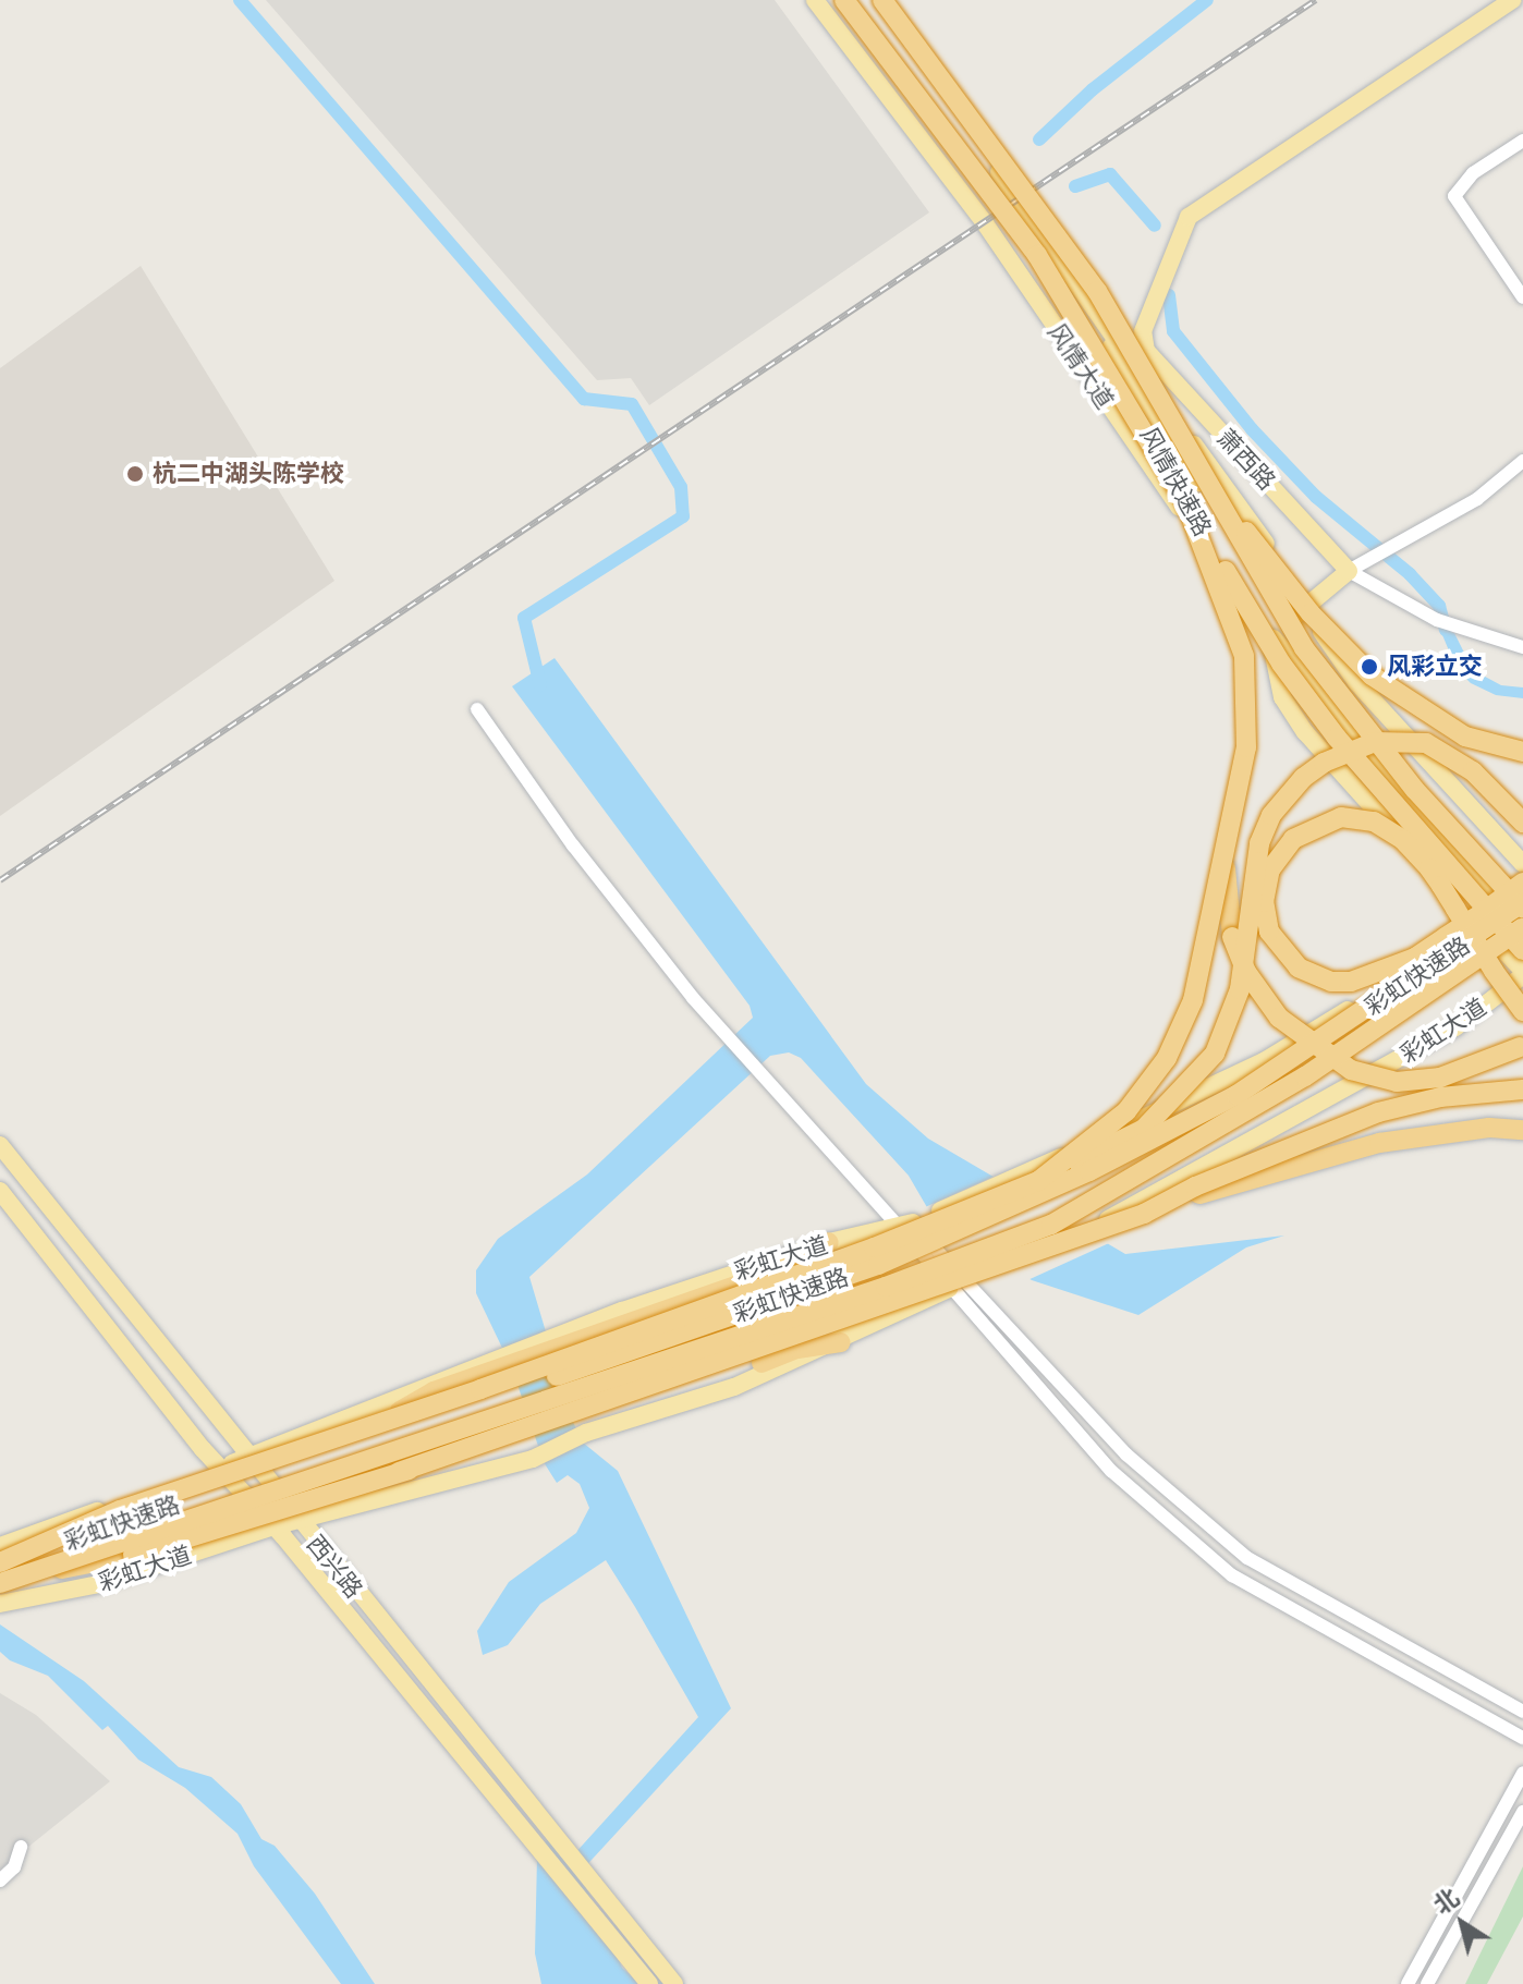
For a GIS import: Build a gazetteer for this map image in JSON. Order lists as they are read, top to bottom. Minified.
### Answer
{"streets":{"highway":["风情快速路","彩虹快速路"],"main road":["风情大道","萧西路","彩虹大道","西兴路"]},"crossings":[["风情大道","风情快速路"],["风情大道","彩虹快速路"],["风情大道","彩虹大道"],["风情快速路","彩虹快速路"],["风情快速路","彩虹大道"],["彩虹快速路","彩虹大道"],["彩虹大道","西兴路"]],"places":["杭二中湖头陈学校","风彩立交"],"north":"top left"}
